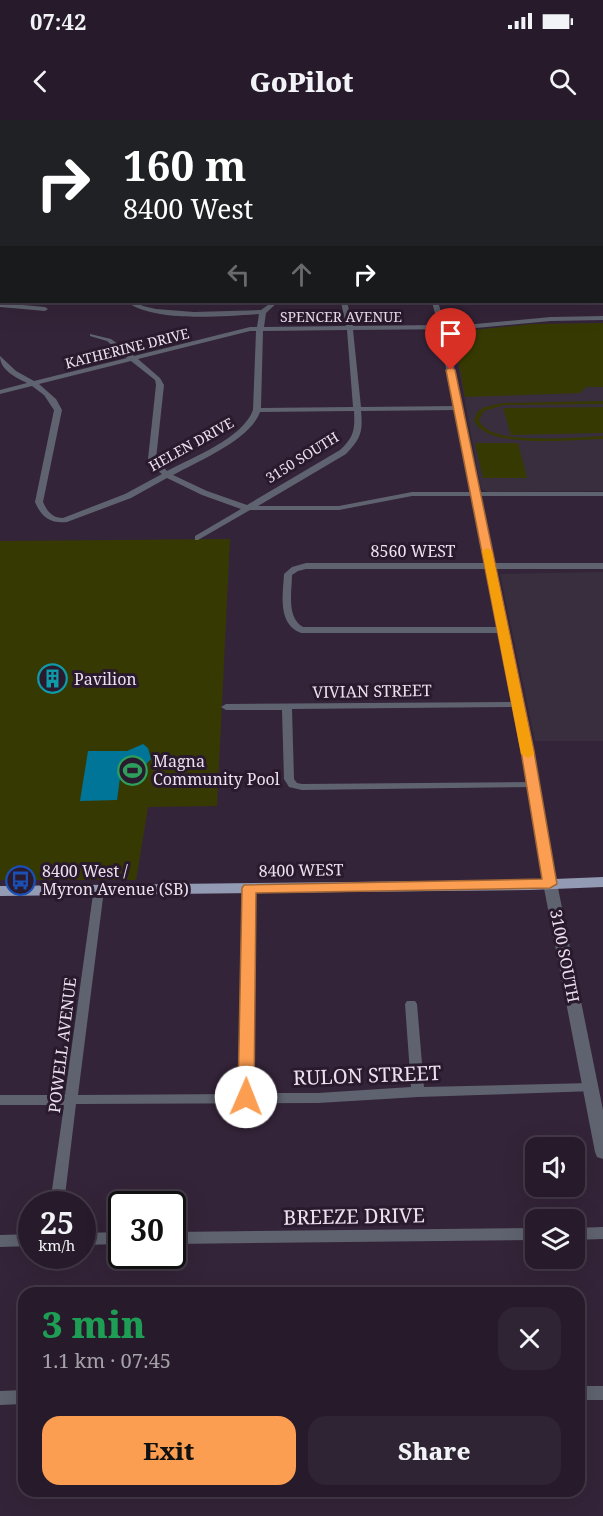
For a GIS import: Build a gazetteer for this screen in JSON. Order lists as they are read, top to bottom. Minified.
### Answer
{"streets":{"main road":["8400 WEST"],"street":["SPENCER AVENUE","KATHERINE DRIVE","HELEN DRIVE","3150 SOUTH","8560 WEST","VIVIAN STREET","3100 SOUTH","POWELL AVENUE","RULON STREET","BREEZE DRIVE"]},"crossings":[["SPENCER AVENUE","KATHERINE DRIVE"],["SPENCER AVENUE","3150 SOUTH"],["SPENCER AVENUE","3100 SOUTH"],["KATHERINE DRIVE","HELEN DRIVE"],["8560 WEST","3100 SOUTH"],["VIVIAN STREET","3100 SOUTH"],["8400 WEST","3100 SOUTH"],["8400 WEST","POWELL AVENUE"],["3100 SOUTH","RULON STREET"],["POWELL AVENUE","RULON STREET"]],"places":{"building":["Pavilion"],"sports":["Magna Community Pool"],"bus stop":["8400 West / Myron Avenue (SB)"]},"page":{"status":"07:42","header":"GoPilot","turn":["160 m","8400 West"],"speed":"25 km/h","limit":"30","heading":["3 min","1.1 km · 07:45"],"buttons":["Exit","Share"]}}
